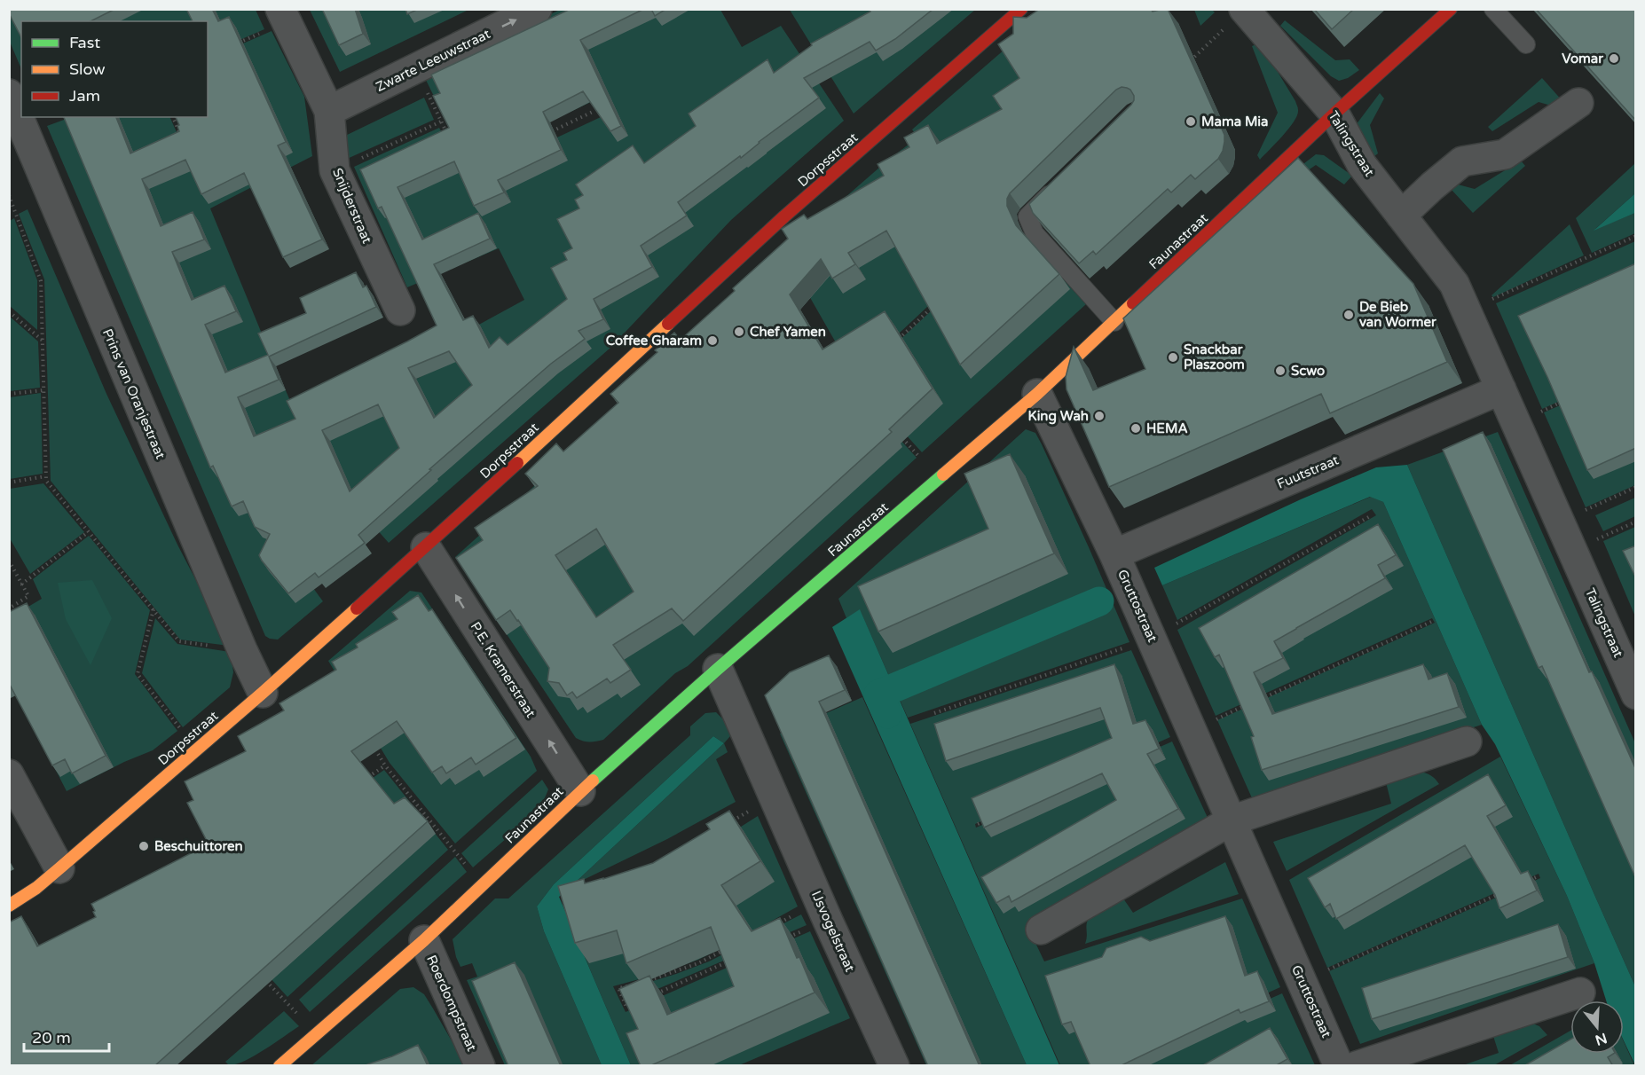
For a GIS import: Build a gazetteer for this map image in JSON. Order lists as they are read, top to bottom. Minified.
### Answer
{"streets":{"street":["Zwarte Leeuwstraat","Talingstraat","Dorpsstraat","Snijderstraat","Faunastraat","Prins van Oranjestraat","Fuutstraat","Gruttostraat","P.E. Kramerstraat","IJsvogelstraat","Roerdompstraat"]},"crossings":[["Zwarte Leeuwstraat","Snijderstraat"],["Talingstraat","Faunastraat"],["Talingstraat","Fuutstraat"],["Dorpsstraat","Prins van Oranjestraat"],["Dorpsstraat","P.E. Kramerstraat"],["Faunastraat","Gruttostraat"],["Faunastraat","P.E. Kramerstraat"],["Faunastraat","IJsvogelstraat"],["Faunastraat","Roerdompstraat"],["Fuutstraat","Gruttostraat"]],"one_way":["Zwarte Leeuwstraat","P.E. Kramerstraat"],"places":["Vomar","Mama Mia","De Bieb van Wormer","Chef Yamen","Coffee Gharam","Snackbar Plaszoom","Scwo","King Wah","HEMA","Beschuittoren"],"legend":["Fast","Slow","Jam"],"scale_bar":"20 m","north":"bottom"}
